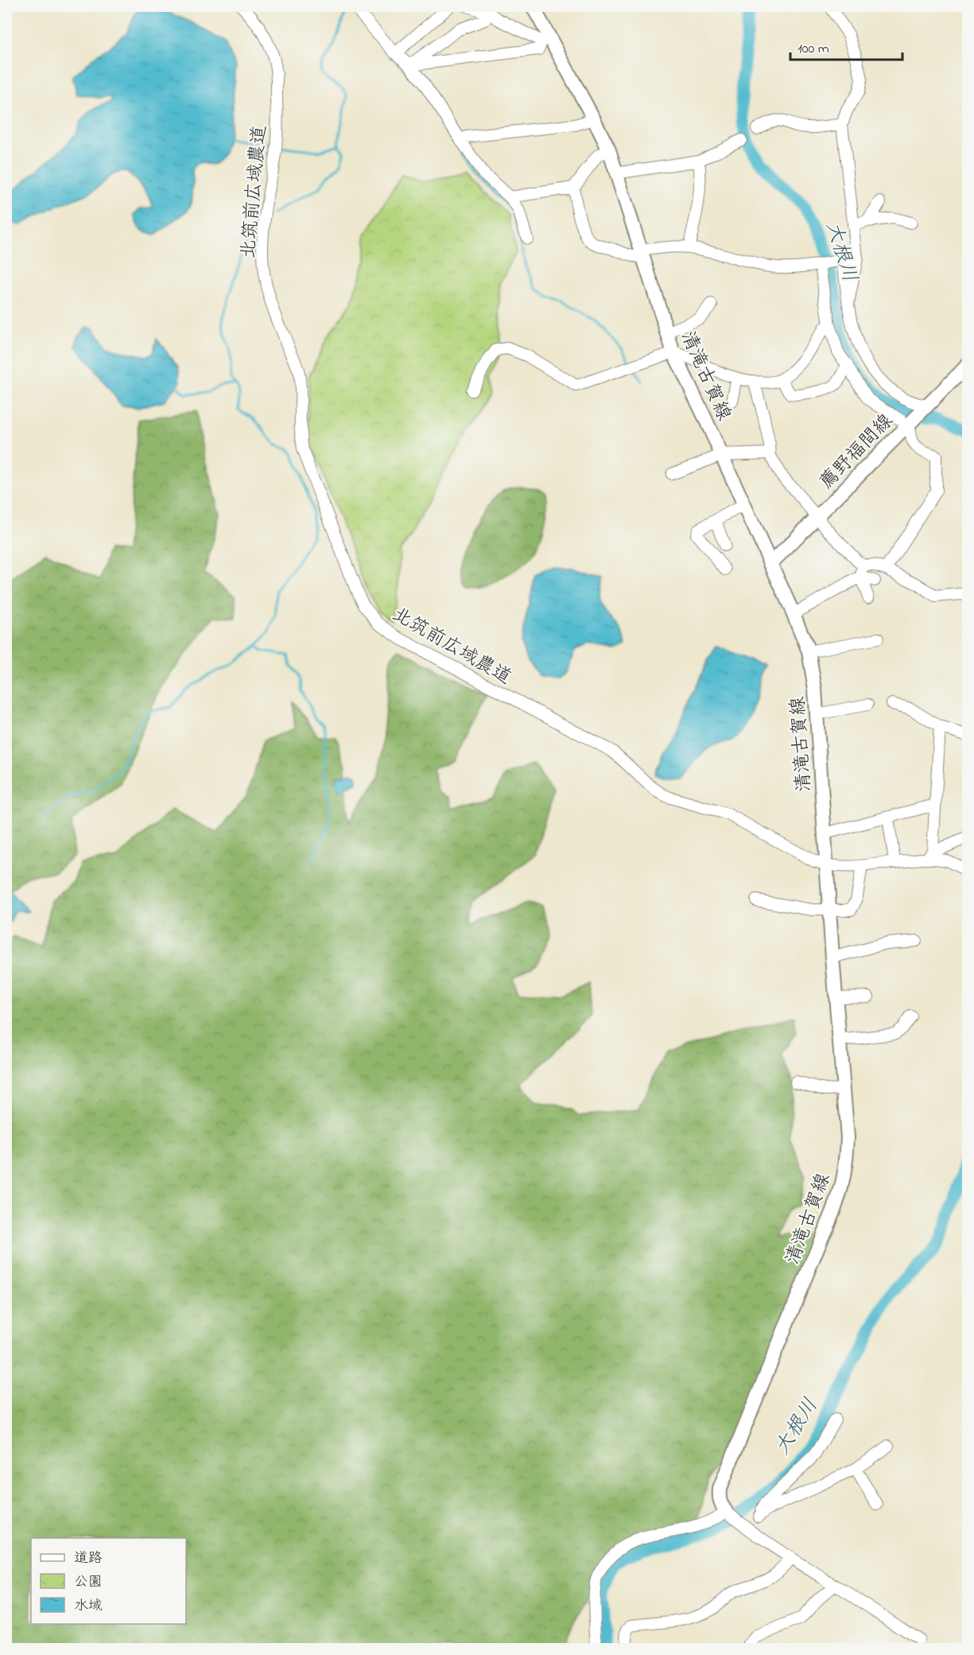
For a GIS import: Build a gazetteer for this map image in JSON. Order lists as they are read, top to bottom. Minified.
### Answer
{"streets":{"main road":["清滝古賀線","薦野福間線"],"street":["北筑前広域農道"]},"crossings":[["北筑前広域農道","清滝古賀線"],["清滝古賀線","薦野福間線"]],"water":["大根川"],"legend":["道路","公園","水域"],"scale_bar":"100 m"}
